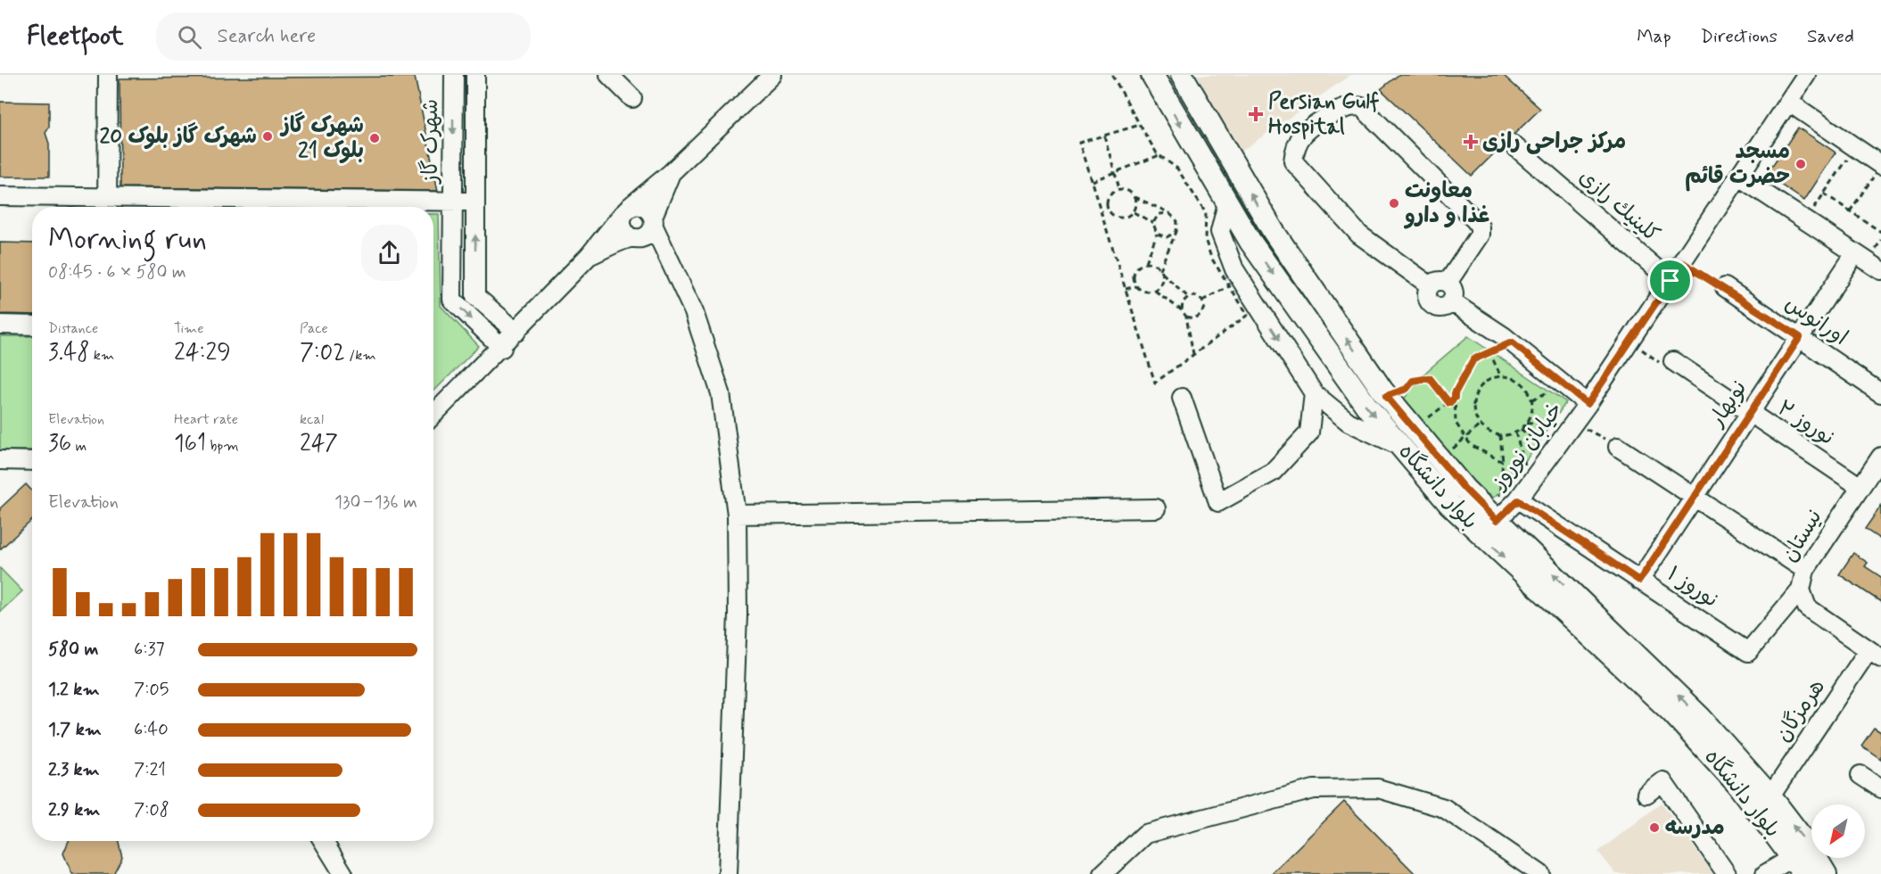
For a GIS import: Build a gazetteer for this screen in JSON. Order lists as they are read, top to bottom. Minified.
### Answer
{"streets":{"main road":["بلوار دانشگاه"],"street":["شهرک گاز","كلينيك رازی","اورانوس","نوبهار","نوروز ۲","خیابان نوروز","نیستان","نوروز ۱","هرمزگان"]},"crossings":[["كلينيك رازی","خیابان نوروز"],["اورانوس","نوبهار"],["نوبهار","نوروز ۲"],["نوبهار","نوروز ۱"],["نوروز ۲","نیستان"],["خیابان نوروز","بلوار دانشگاه"],["خیابان نوروز","نوروز ۱"],["بلوار دانشگاه","هرمزگان"],["نیستان","نوروز ۱"],["نیستان","هرمزگان"]],"places":{"health":["Persian Gulf Hospital","مرکز جراحی رازی"],"other":["شهرک گاز بلوک 20","شهرک گاز بلوک 21","مسجد حضرت قائم","معاونت غذا و دارو","مدرسه"]},"north":"bottom left","page":{"header":"Fleetfoot","search":"Search here","nav":["Map","Directions","Saved"],"heading":["Morning run","08:45 · 6 × 580 m"],"stats":[["Distance","3.48 km"],["Time","24:29"],["Pace","7:02 /km"],["Elevation","36 m"],["Heart rate","161 bpm"],["kcal","247"]],"chart":["Elevation","130–136 m"],"list":[{"name":"580 m","note":"6:37"},{"name":"1.2 km","note":"7:05"},{"name":"1.7 km","note":"6:40"},{"name":"2.3 km","note":"7:21"},{"name":"2.9 km","note":"7:08"}]}}
